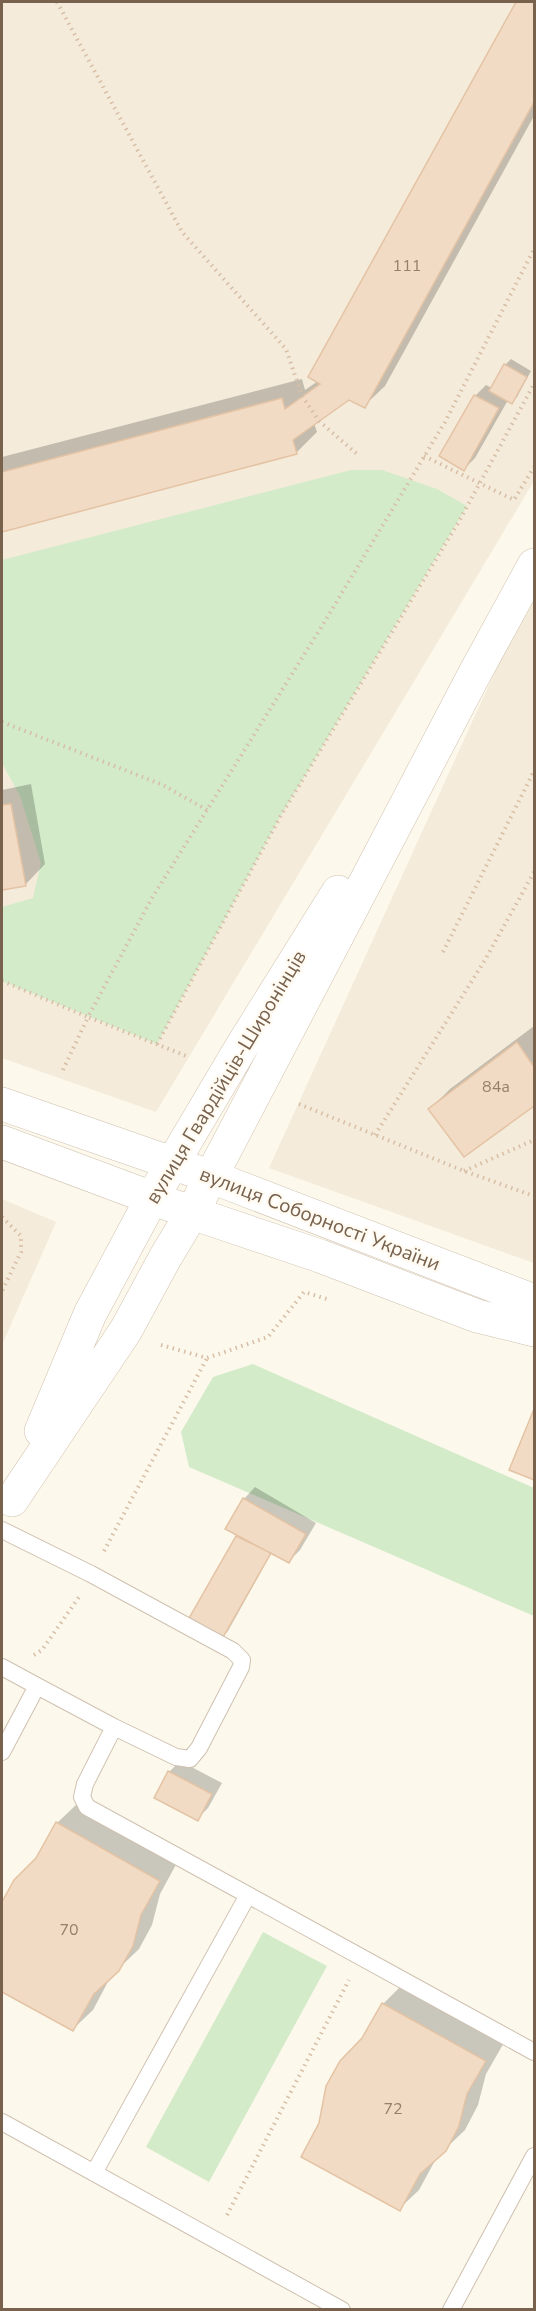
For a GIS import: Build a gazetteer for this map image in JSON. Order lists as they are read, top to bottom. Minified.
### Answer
{"streets":{"main road":["вулиця Гвардійців-Широнінців","вулиця Соборності України"]},"crossings":[["вулиця Гвардійців-Широнінців","вулиця Соборності України"]],"house_numbers":["111","84а","70","72"]}
